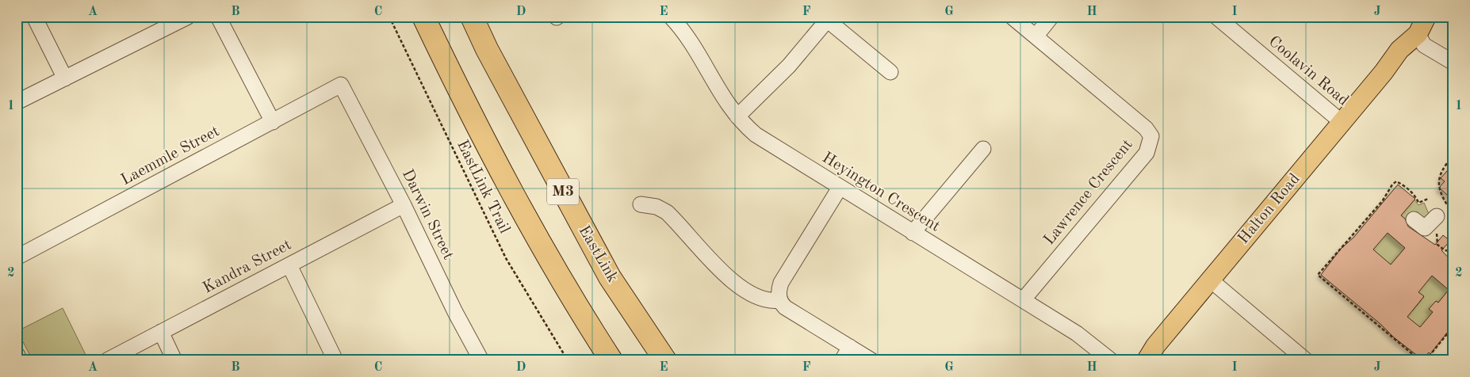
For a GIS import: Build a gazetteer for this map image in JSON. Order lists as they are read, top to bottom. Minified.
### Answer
{"streets":{"highway":["M3","EastLink"],"main road":["Halton Road"],"street":["Coolavin Road","Laemmle Street","Heyington Crescent","Lawrence Crescent","Darwin Street","Kandra Street"],"path":["EastLink Trail"]},"crossings":[["Coolavin Road","Halton Road"],["Laemmle Street","Darwin Street"],["Heyington Crescent","Lawrence Crescent"],["Darwin Street","Kandra Street"]],"grid":{"columns":["A","B","C","D","E","F","G","H","I","J"],"rows":["1","2"]}}
